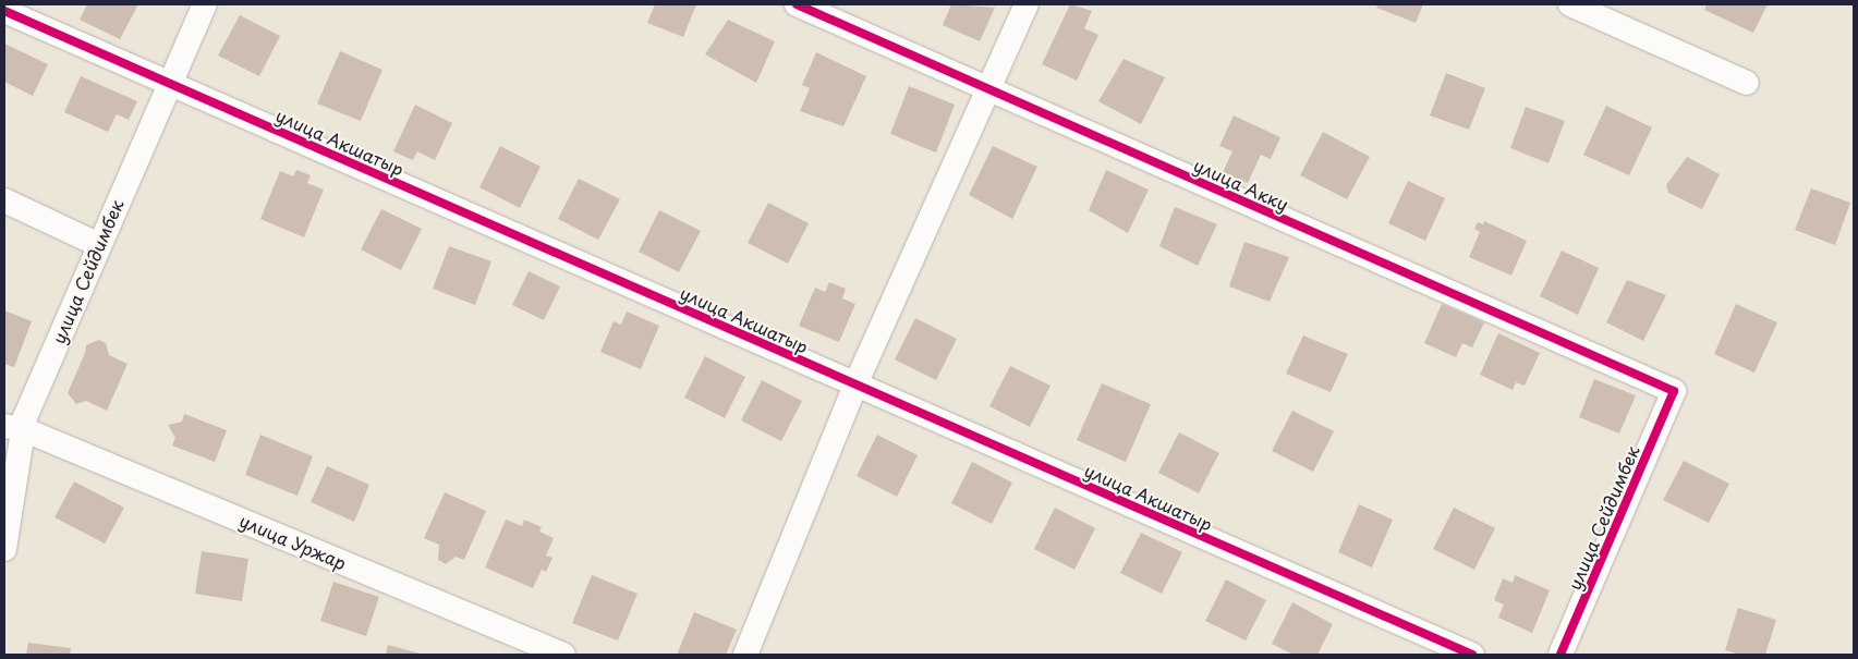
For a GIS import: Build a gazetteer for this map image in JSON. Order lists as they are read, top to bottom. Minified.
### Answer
{"streets":{"street":["улица Акшатыр","улица Акку","улица Сейдимбек","улица Уржар"]},"crossings":[["улица Акшатыр","улица Сейдимбек"],["улица Акку","улица Сейдимбек"],["улица Сейдимбек","улица Уржар"]]}
